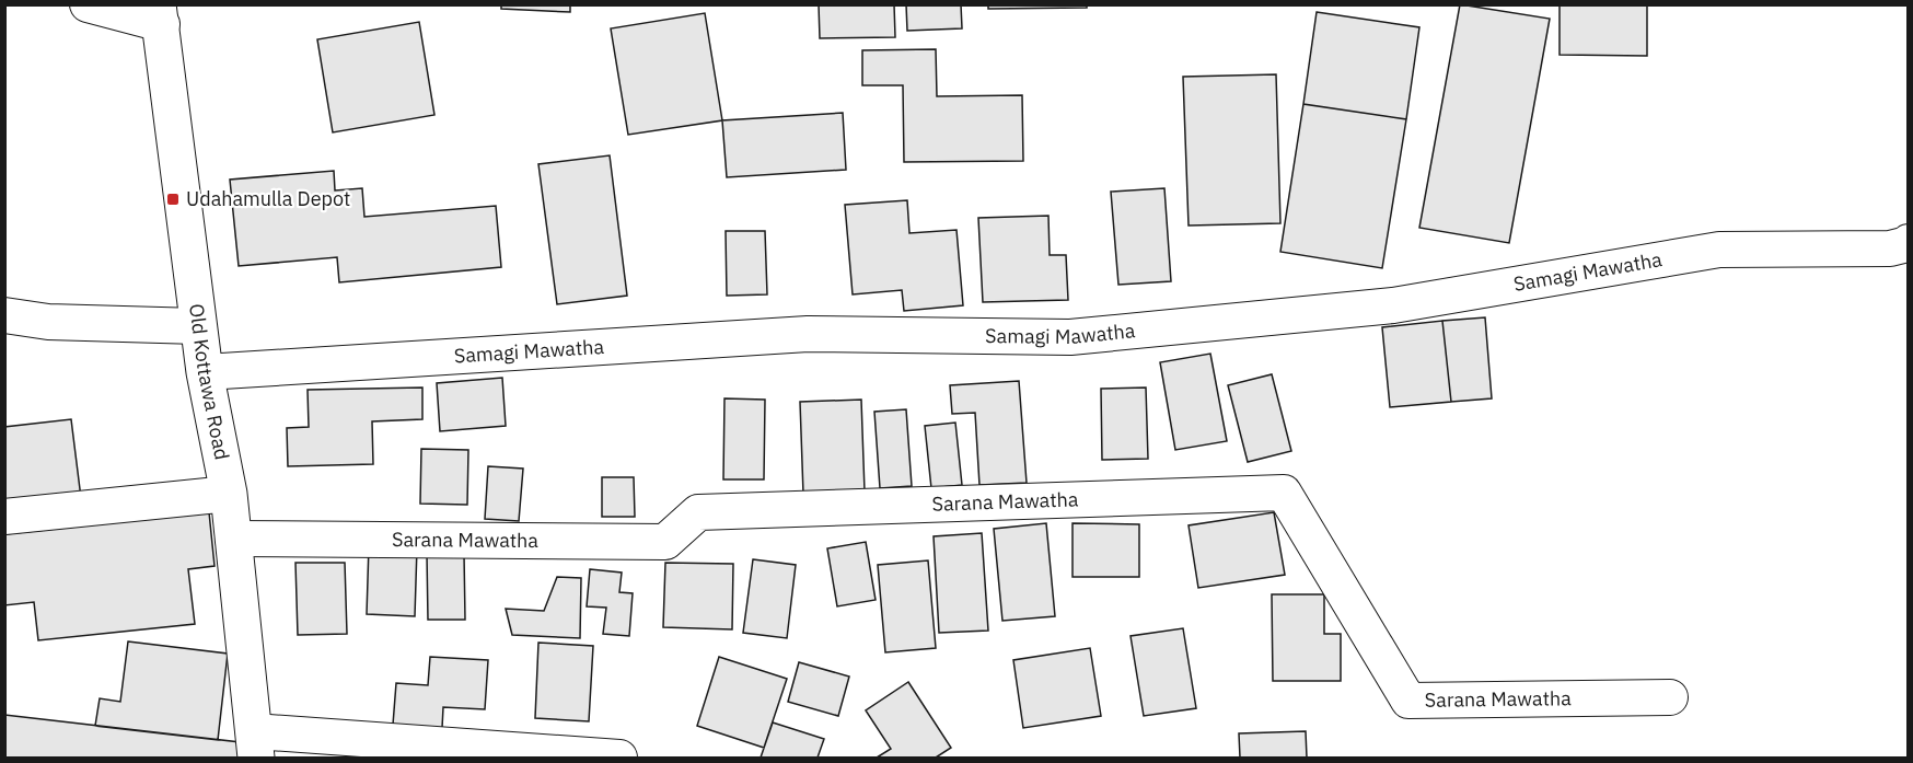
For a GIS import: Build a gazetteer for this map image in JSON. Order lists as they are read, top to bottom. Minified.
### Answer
{"streets":{"main road":["Old Kottawa Road"],"street":["Samagi Mawatha","Sarana Mawatha"]},"crossings":[["Samagi Mawatha","Old Kottawa Road"],["Old Kottawa Road","Sarana Mawatha"]],"places":{"transit":["Udahamulla Depot"]}}
